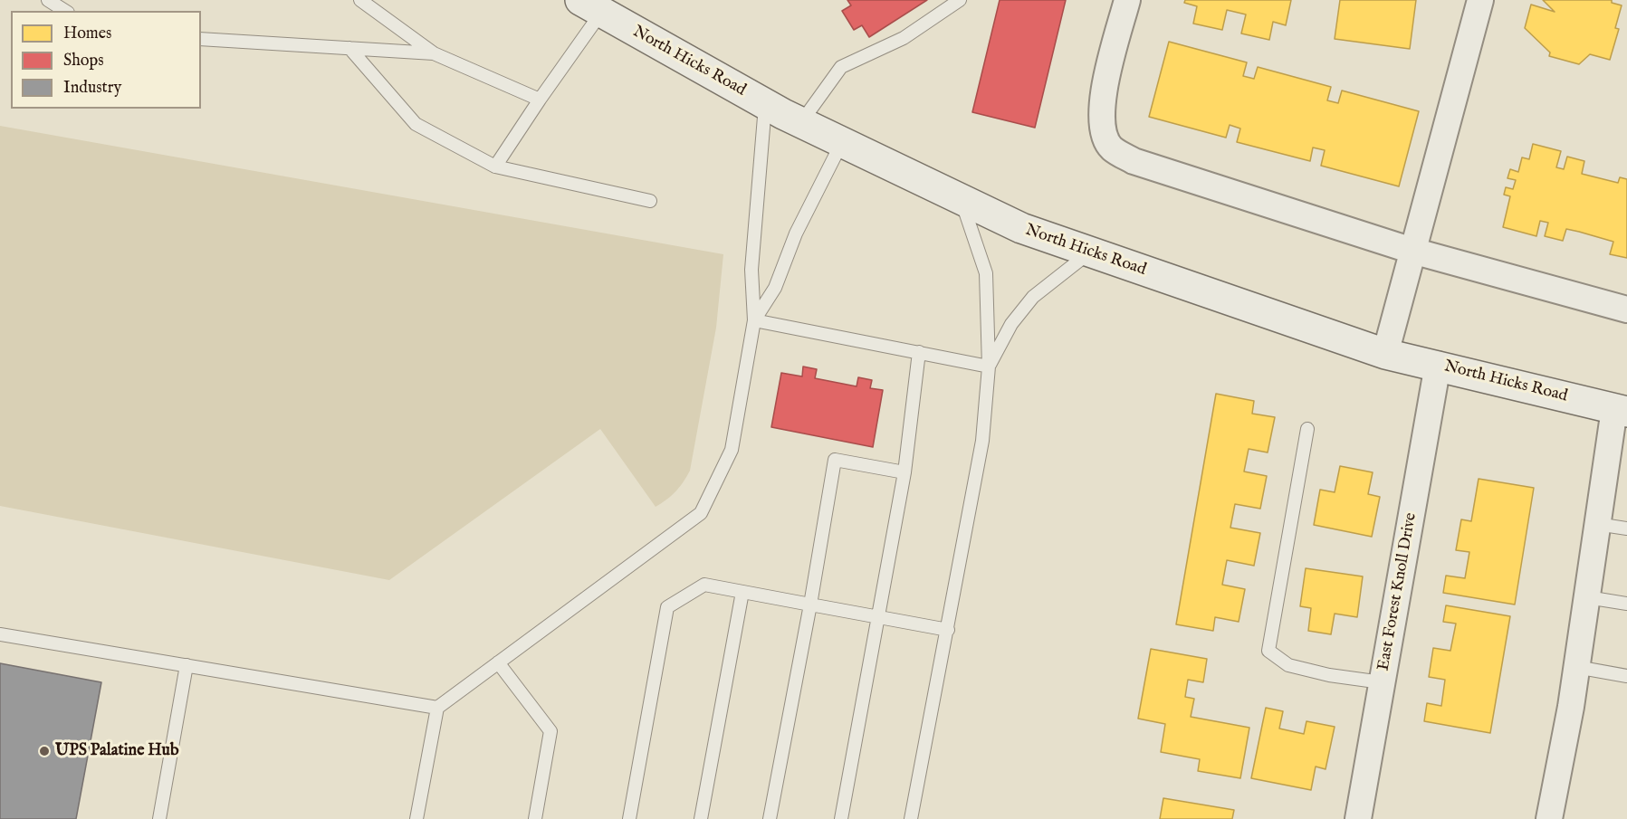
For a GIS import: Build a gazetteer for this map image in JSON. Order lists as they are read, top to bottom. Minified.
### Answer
{"streets":{"main road":["North Hicks Road"],"street":["East Forest Knoll Drive"]},"crossings":[["North Hicks Road","East Forest Knoll Drive"]],"places":["UPS Palatine Hub"],"legend":["Homes","Shops","Industry"]}
